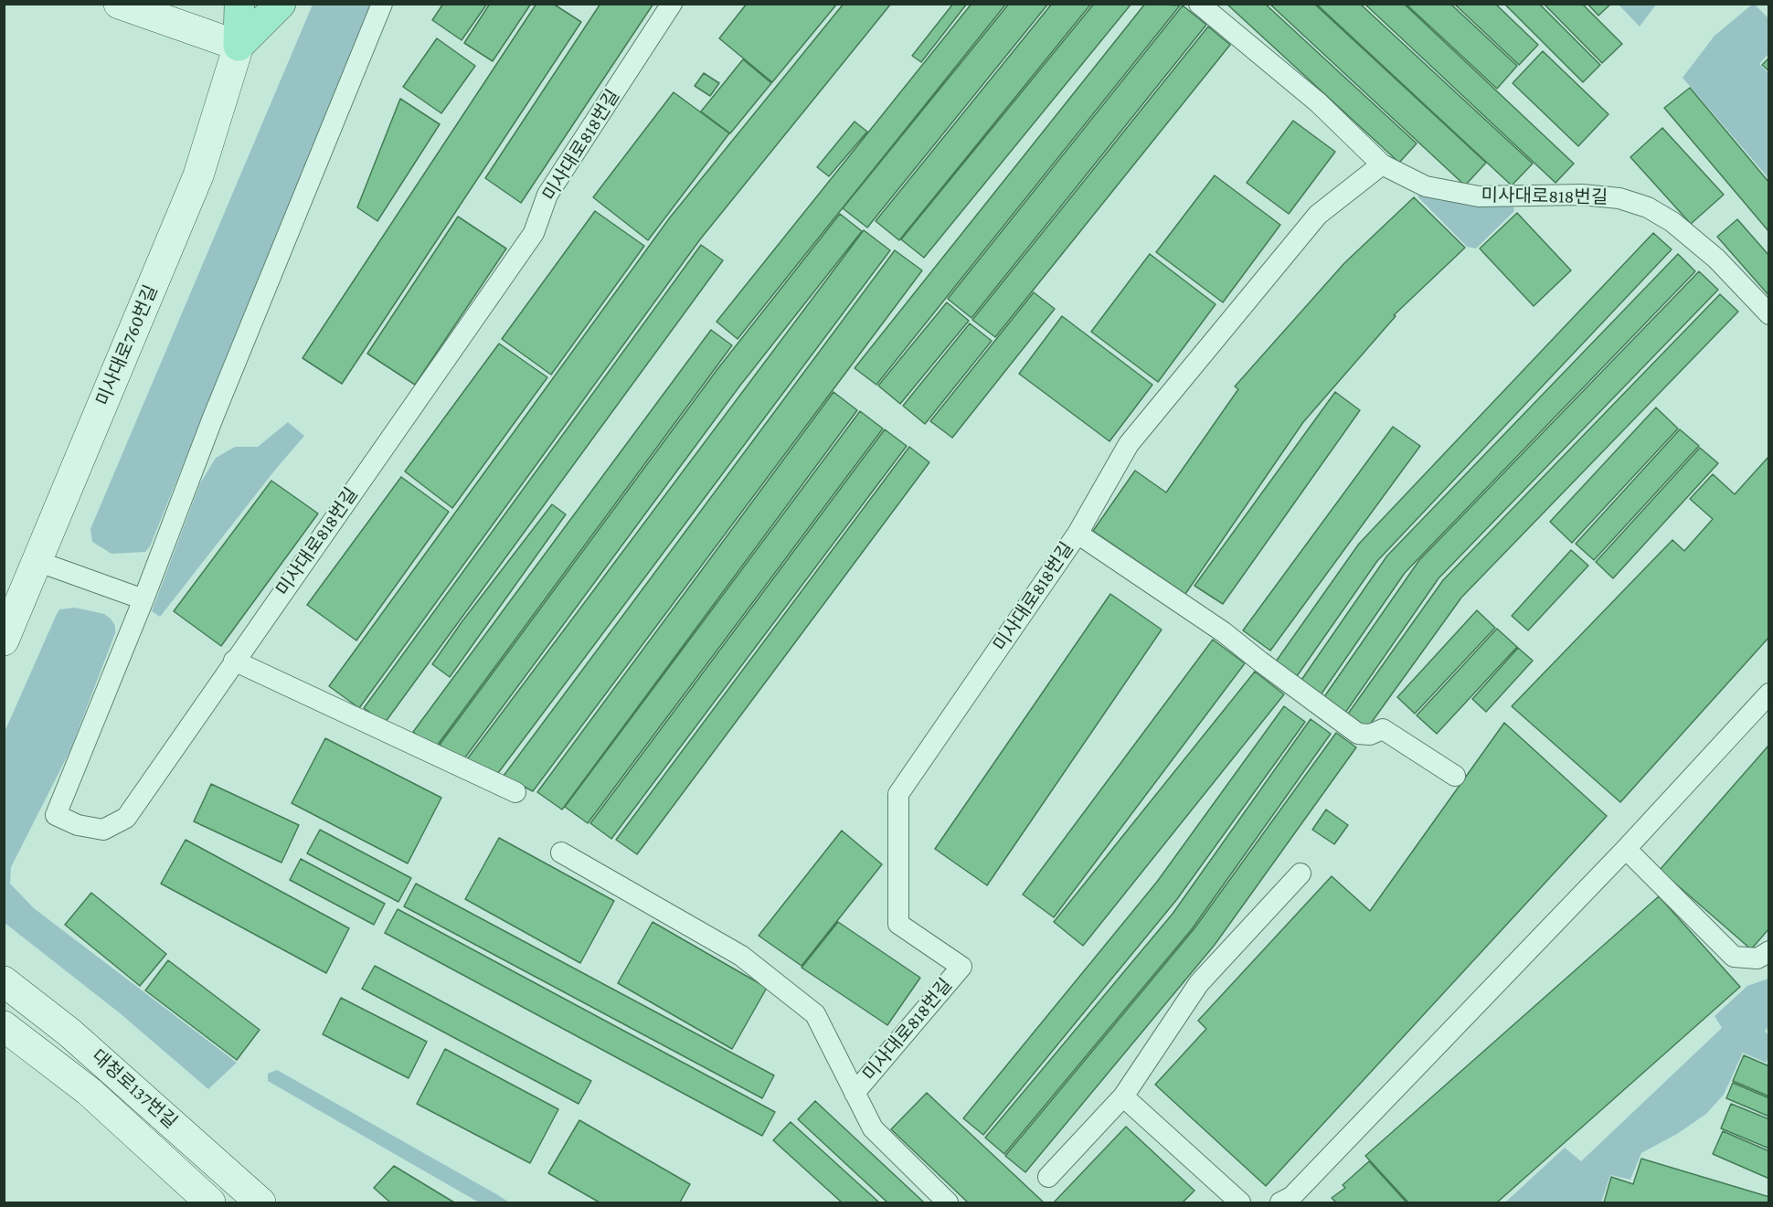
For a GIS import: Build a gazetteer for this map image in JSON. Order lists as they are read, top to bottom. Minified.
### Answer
{"streets":{"main road":["미사대로760번길","대청로137번길"],"lane":["미사대로818번길"]}}
